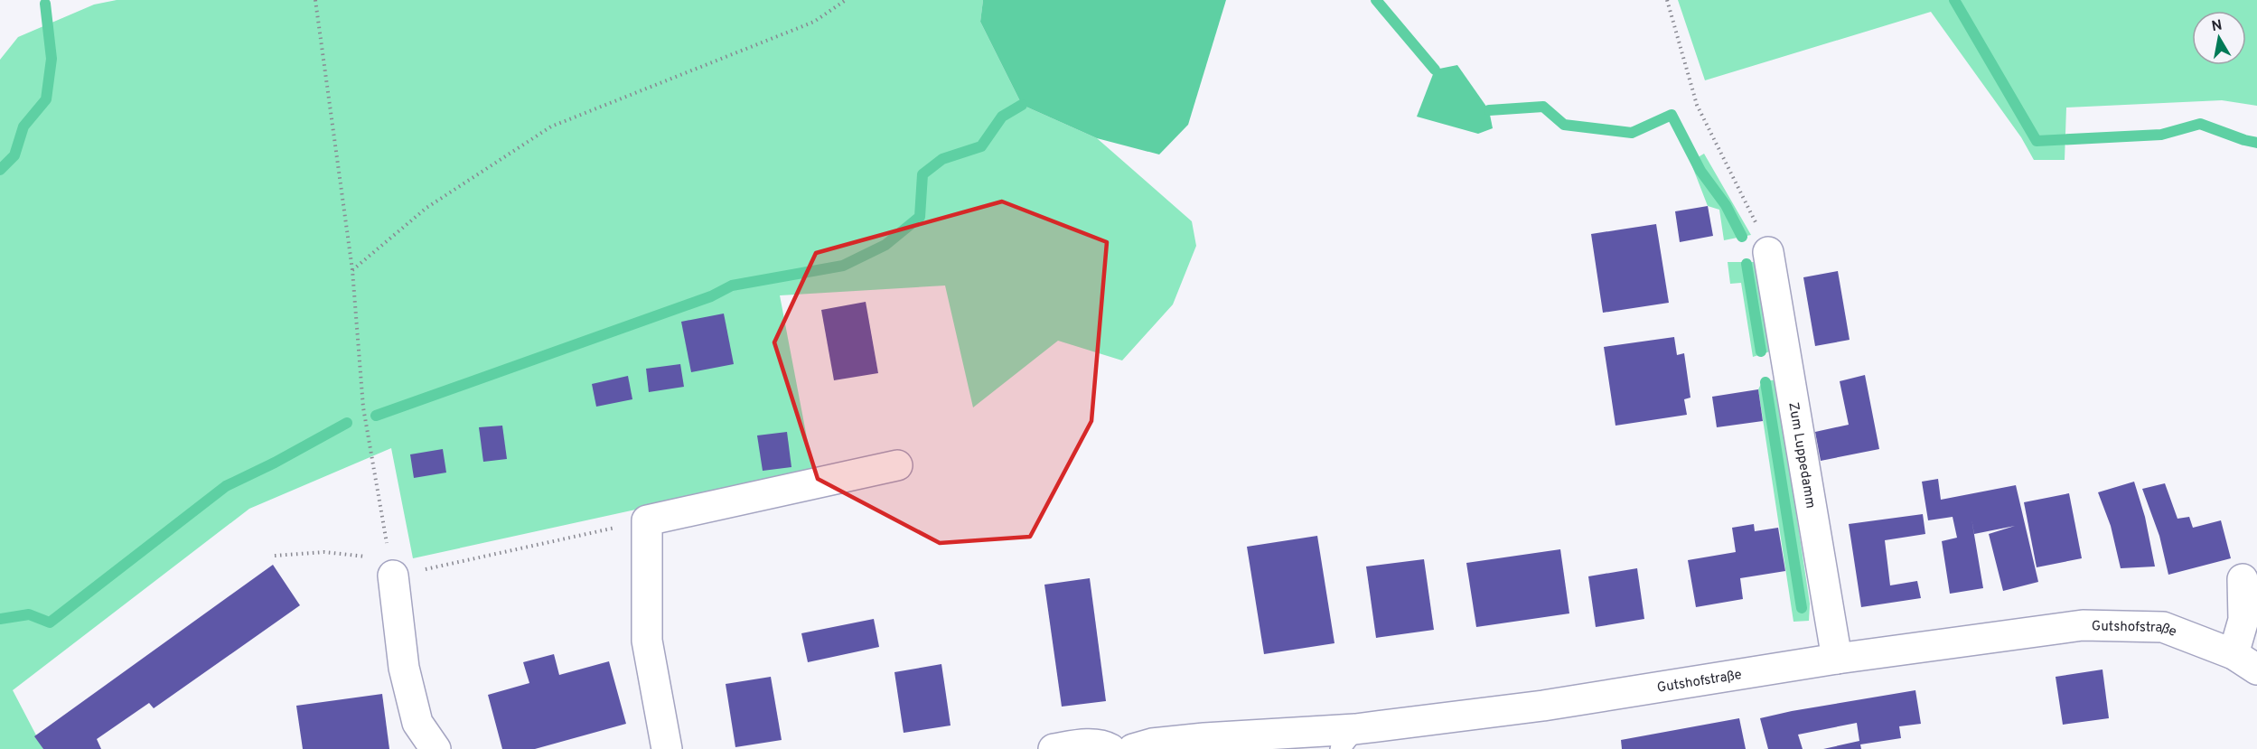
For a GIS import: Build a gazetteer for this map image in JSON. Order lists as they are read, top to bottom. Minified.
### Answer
{"streets":{"street":["Zum Luppedamm","Gutshofstraße"]},"crossings":[["Zum Luppedamm","Gutshofstraße"]],"north":"top"}
